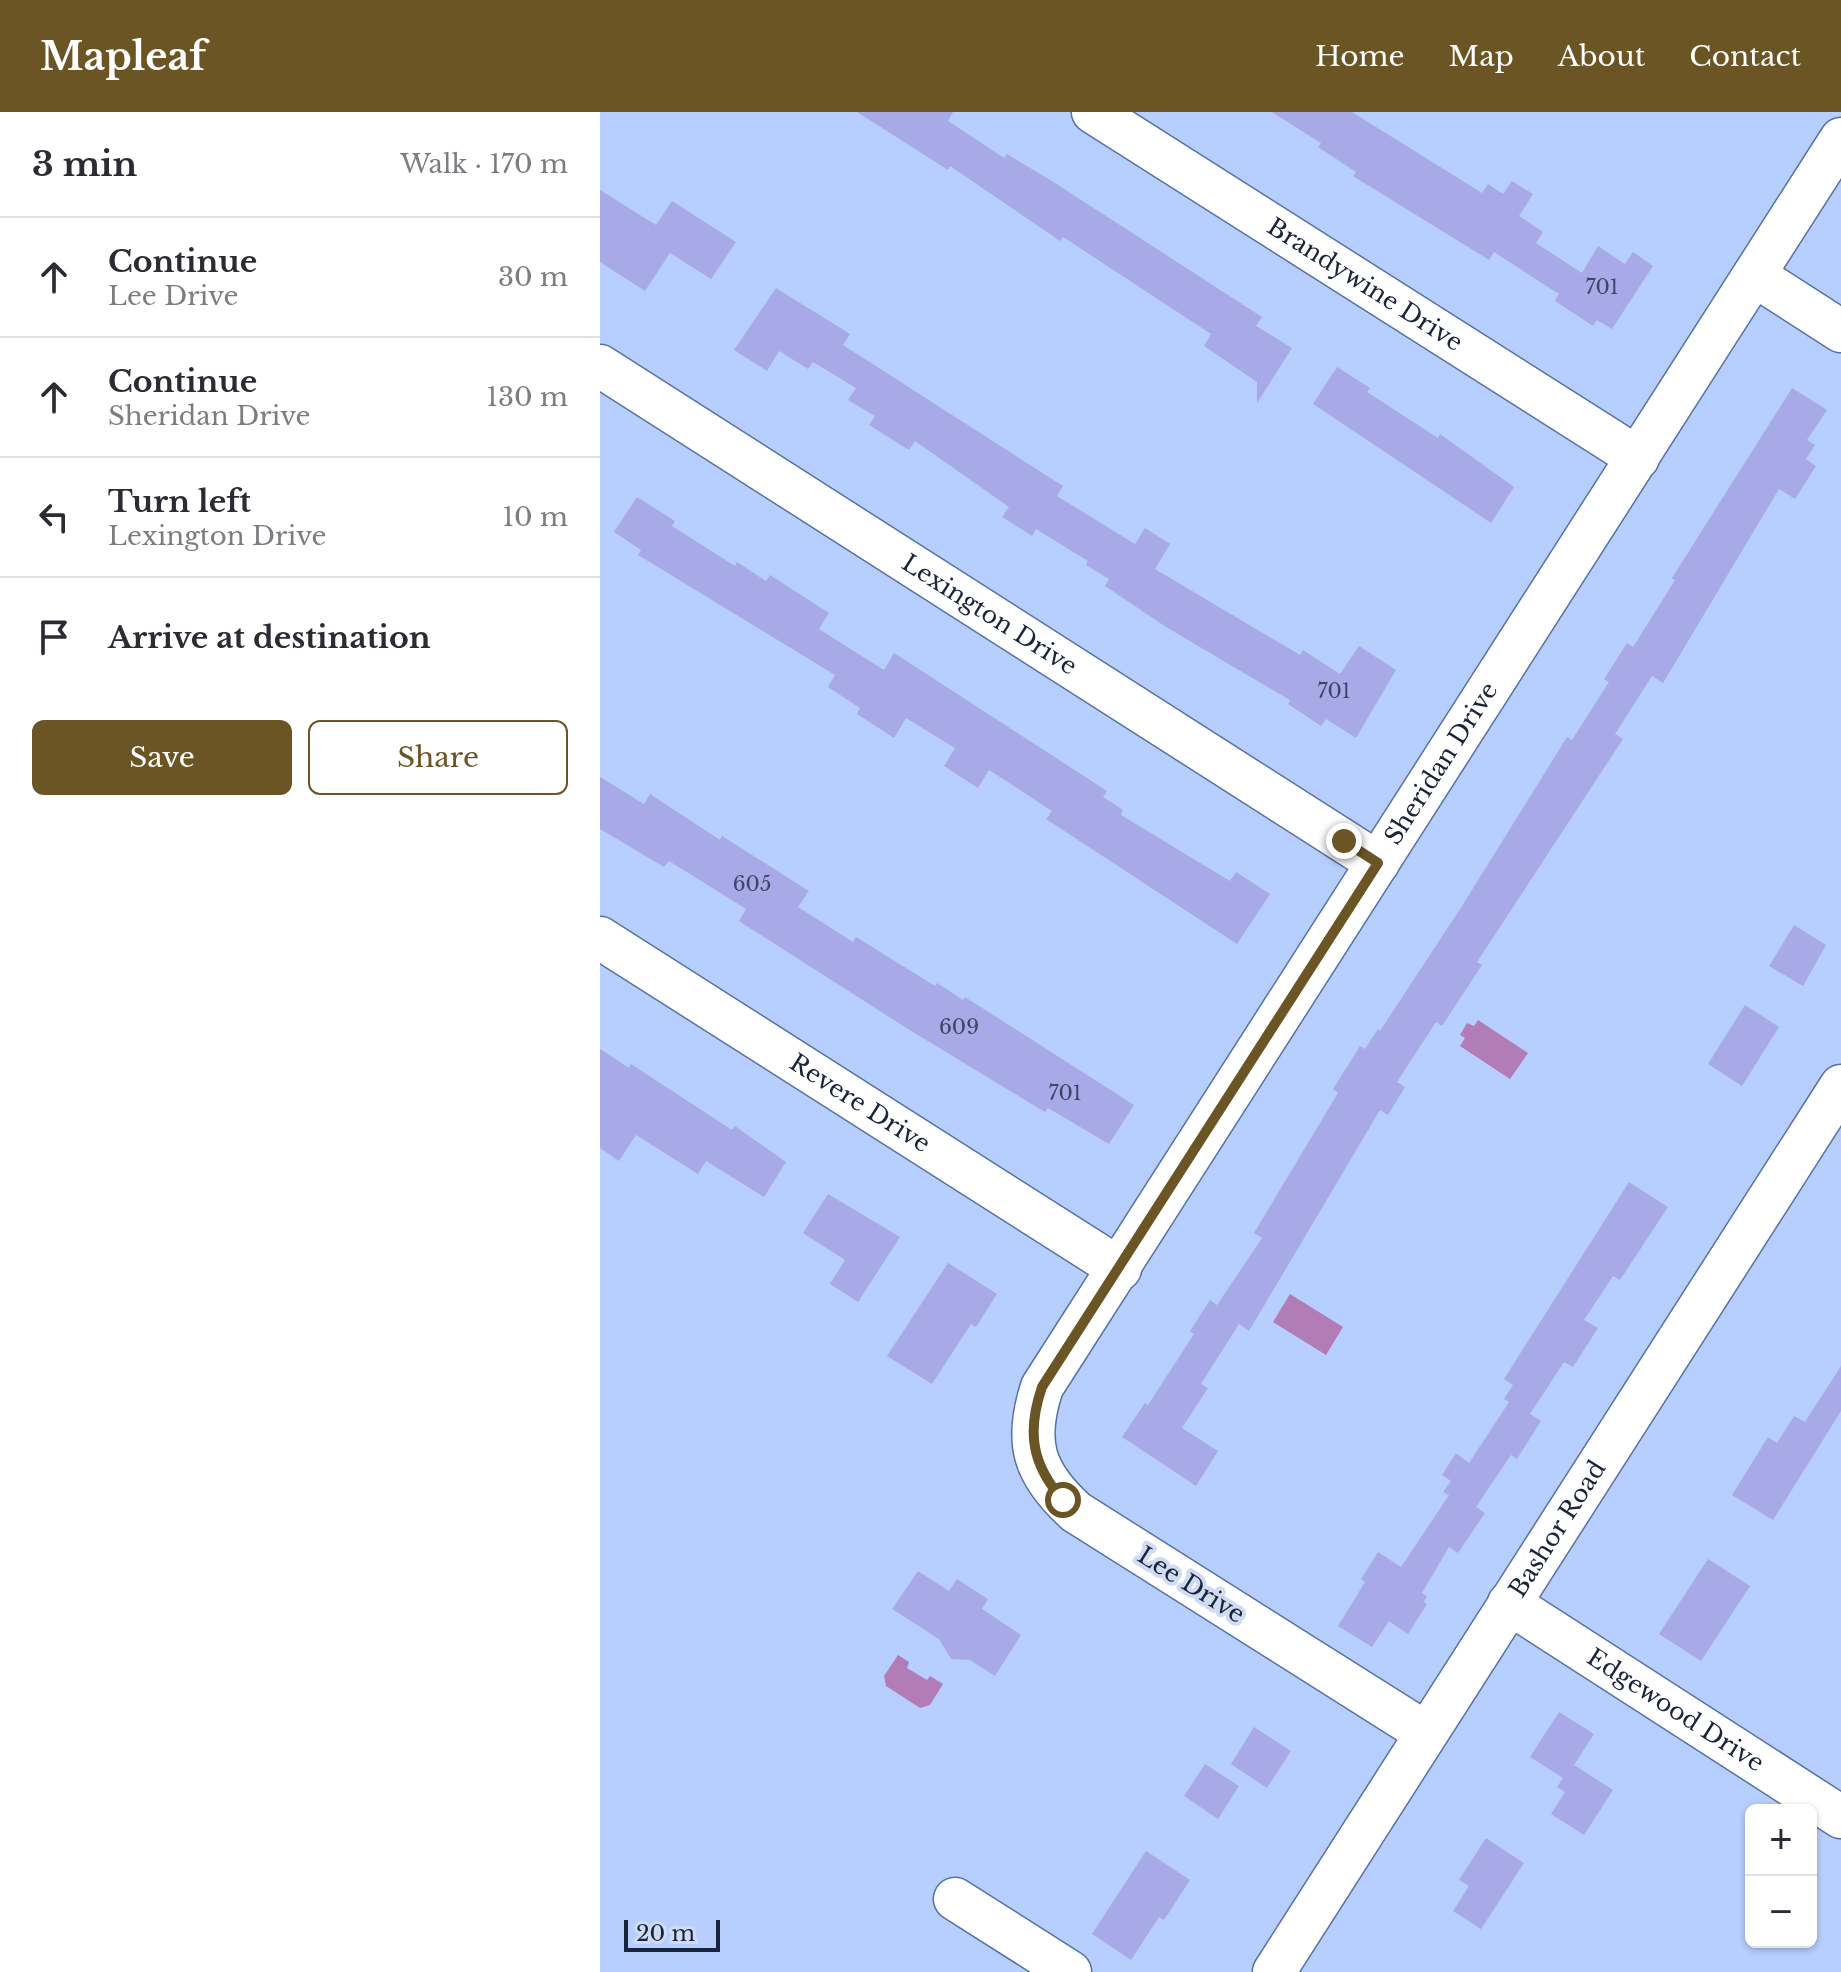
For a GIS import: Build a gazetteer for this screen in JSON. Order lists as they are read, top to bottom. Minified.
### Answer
{"streets":{"street":["Brandywine Drive","Lexington Drive","Sheridan Drive","Revere Drive","Bashor Road","Lee Drive","Edgewood Drive"]},"crossings":[["Brandywine Drive","Sheridan Drive"],["Lexington Drive","Sheridan Drive"],["Sheridan Drive","Revere Drive"],["Sheridan Drive","Lee Drive"],["Bashor Road","Lee Drive"],["Bashor Road","Edgewood Drive"]],"house_numbers":["701","701","605","609","701"],"scale_bar":"20 m","page":{"header":"Mapleaf","nav":["Home","Map","About","Contact"],"heading":["3 min","Walk · 170 m"],"list":[["Continue","Lee Drive","30 m"],["Continue","Sheridan Drive","130 m"],["Turn left","Lexington Drive","10 m"],"Arrive at destination"],"buttons":["Save","Share"],"map_buttons":["+","−"],"scale":"20 m"}}
